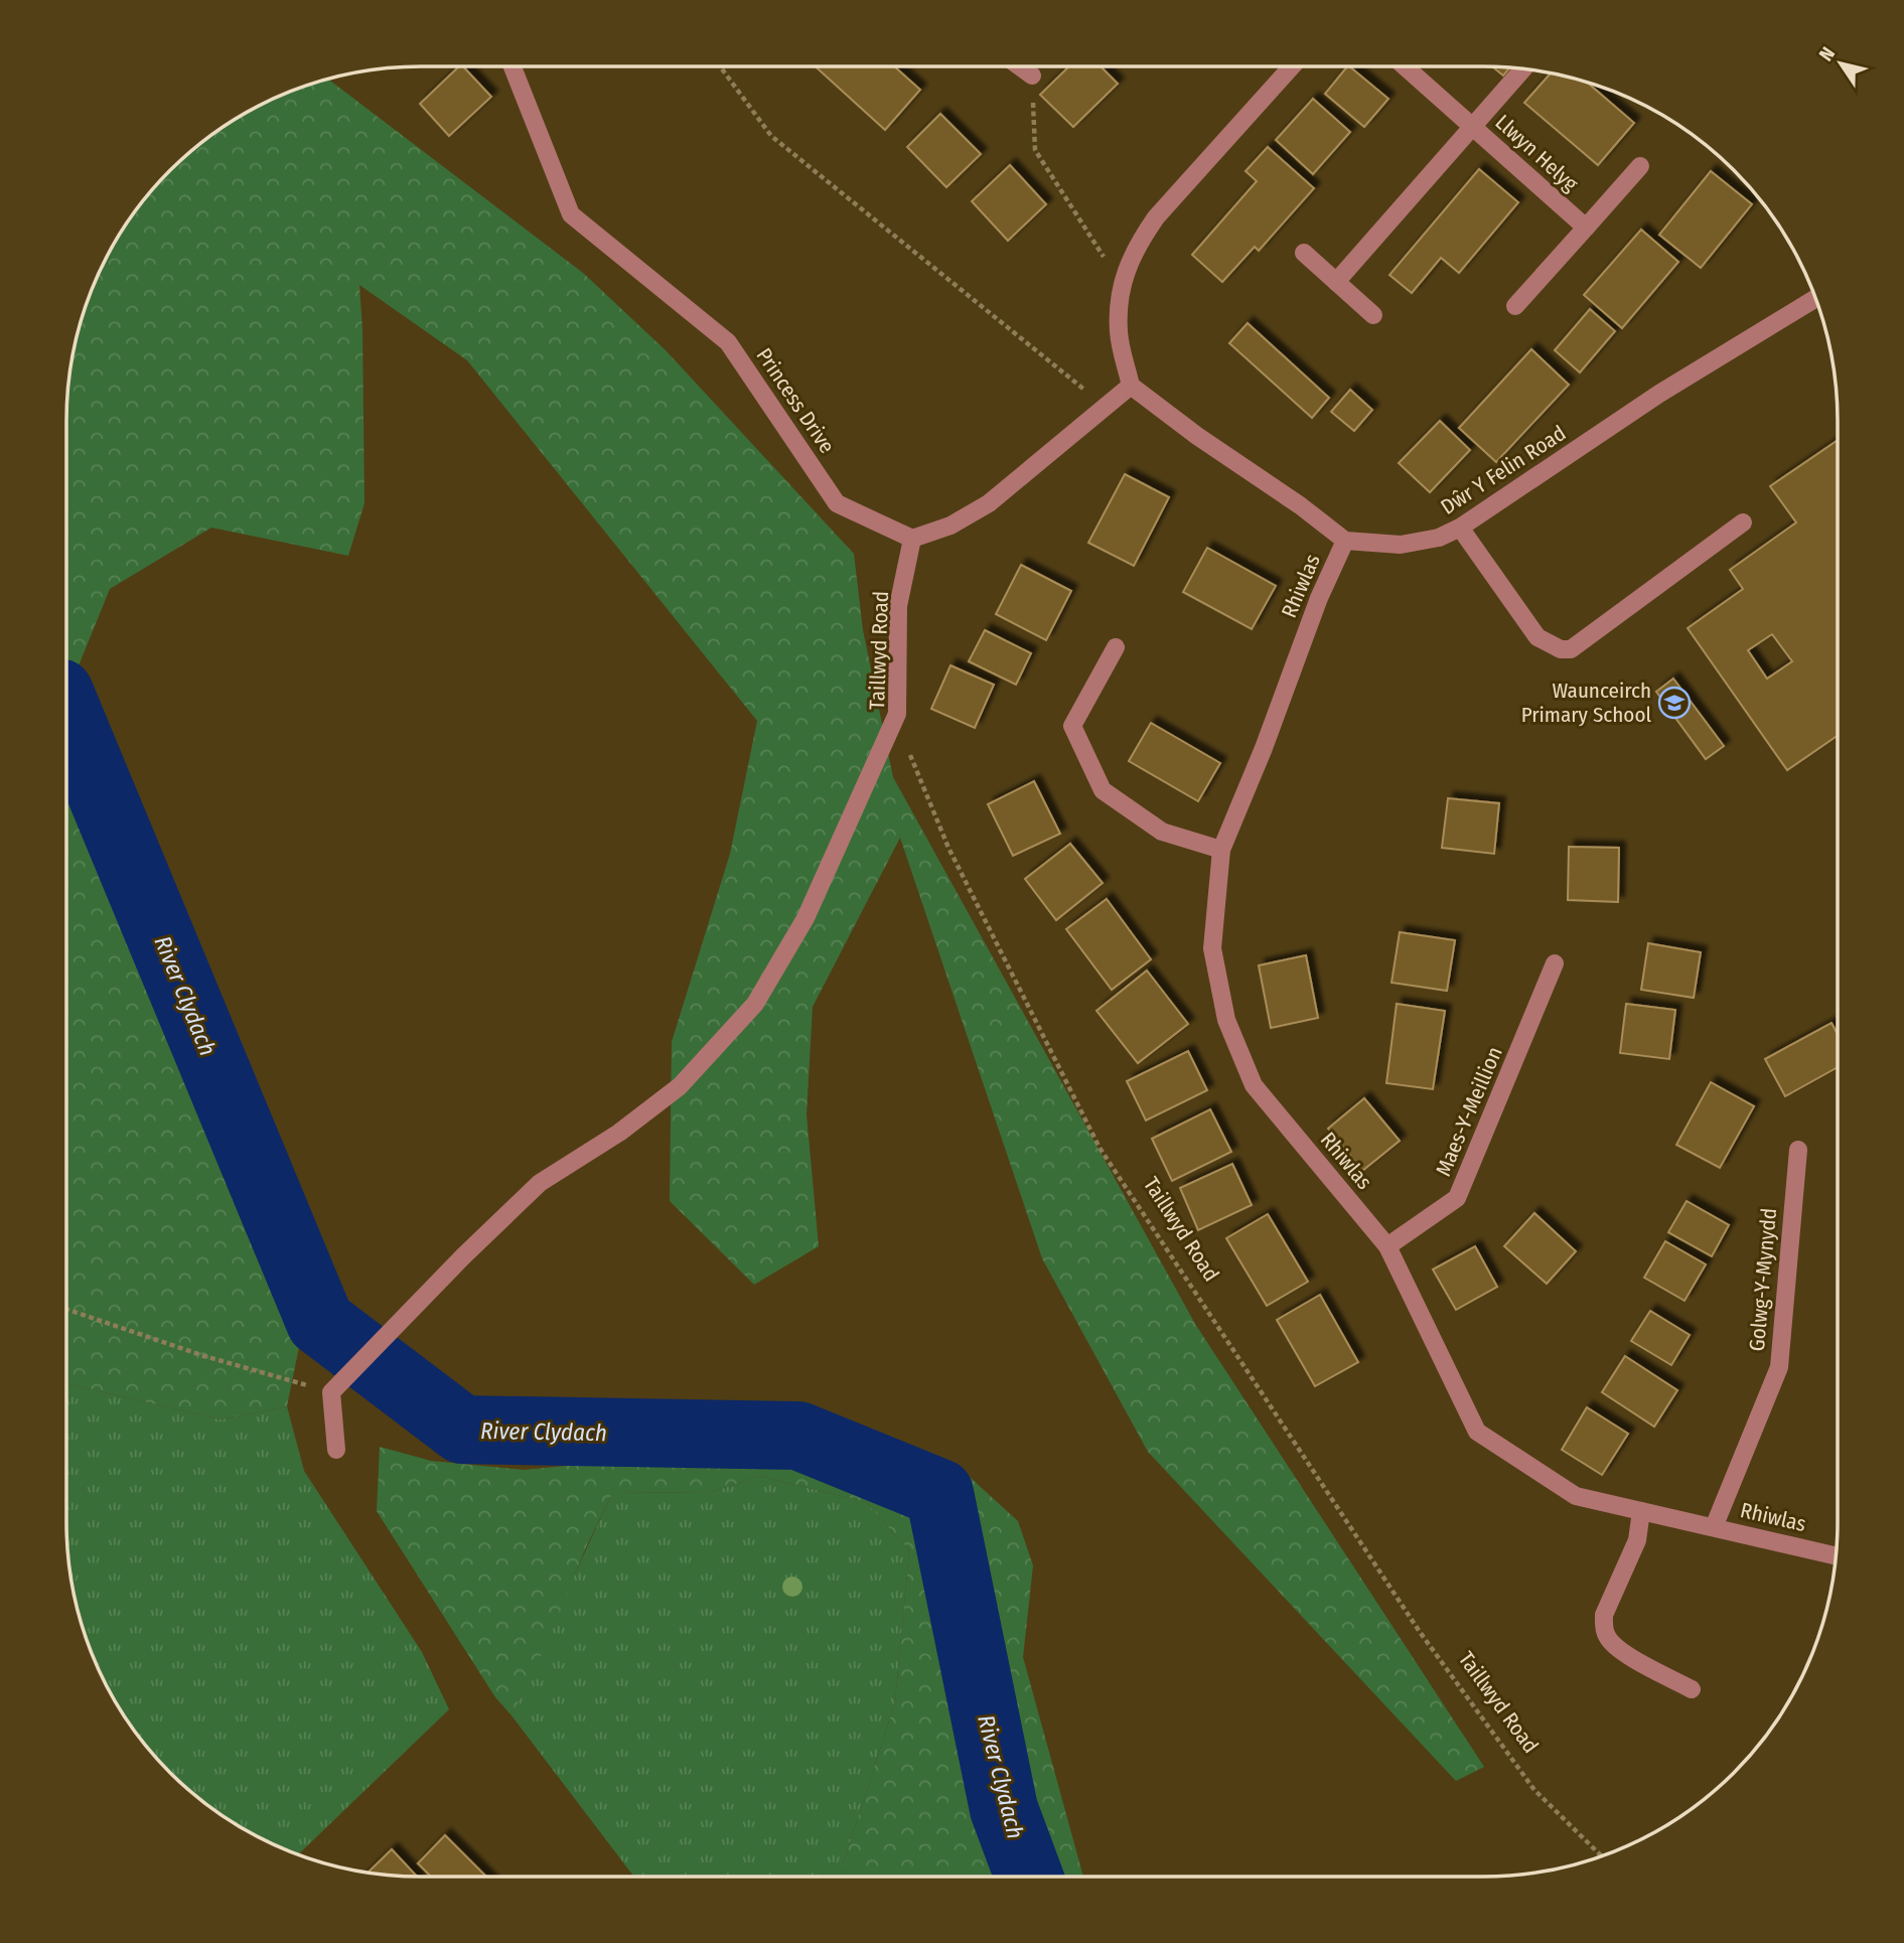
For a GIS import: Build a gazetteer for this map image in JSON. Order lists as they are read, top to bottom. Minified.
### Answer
{"streets":{"street":["Llwyn Helyg","Princess Drive","Dŵr Y Felin Road","Rhiwlas","Taillwyd Road","Maes-Y-Meillion","Golwg-Y-Mynydd"]},"crossings":[["Princess Drive","Taillwyd Road"],["Dŵr Y Felin Road","Rhiwlas"],["Rhiwlas","Maes-Y-Meillion"],["Rhiwlas","Golwg-Y-Mynydd"]],"water":["River Clydach"],"places":{"school or university":["Waunceirch Primary School"]},"north":"top left"}
